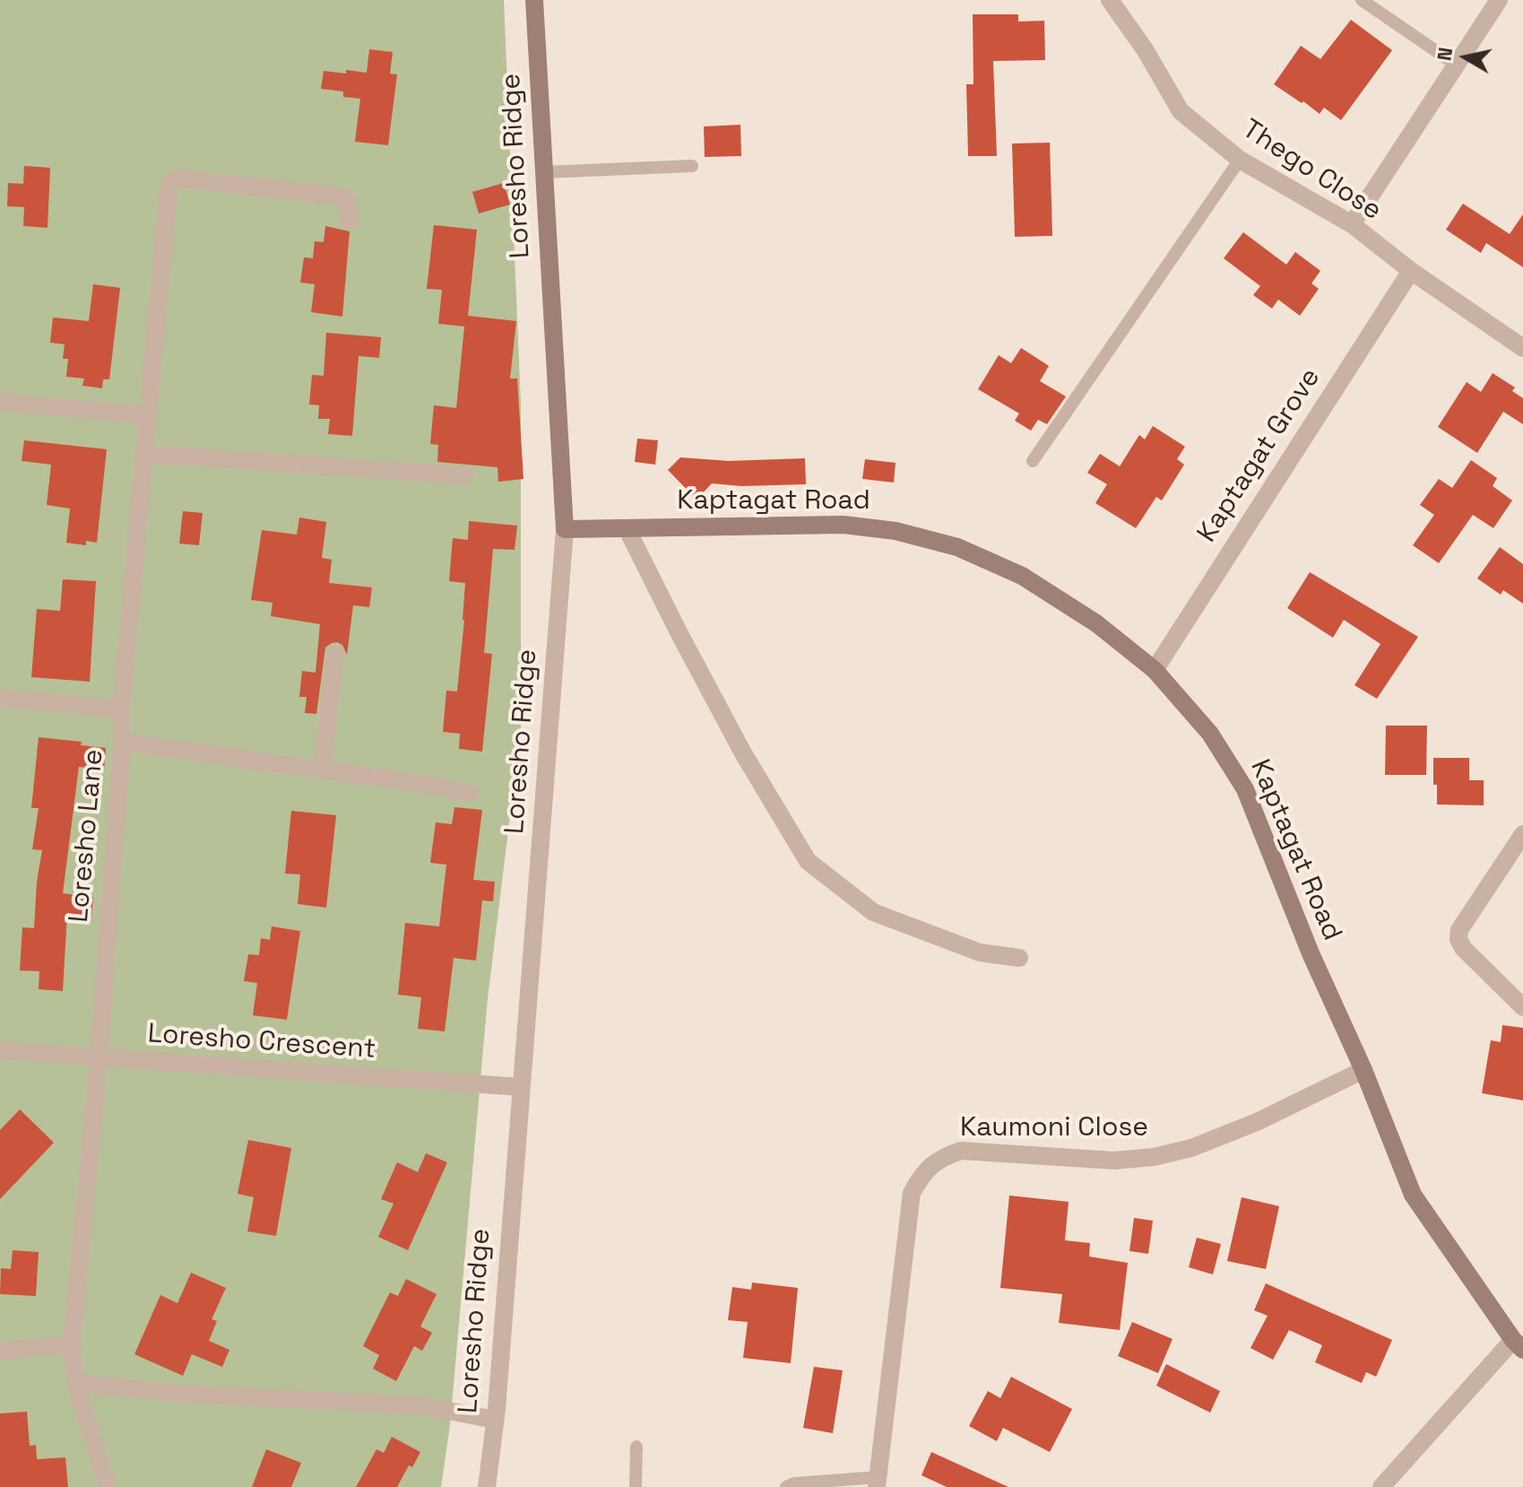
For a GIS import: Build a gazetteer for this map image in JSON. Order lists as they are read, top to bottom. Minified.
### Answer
{"streets":{"main road":["Loresho Ridge","Kaptagat Road"],"street":["Thego Close","Kaptagat Grove","Loresho Lane","Loresho Crescent","Kaumoni Close"]},"crossings":[["Loresho Ridge","Kaptagat Road"],["Loresho Ridge","Loresho Crescent"],["Thego Close","Kaptagat Grove"],["Kaptagat Grove","Kaptagat Road"],["Kaptagat Road","Kaumoni Close"],["Loresho Lane","Loresho Crescent"]],"north":"left"}
